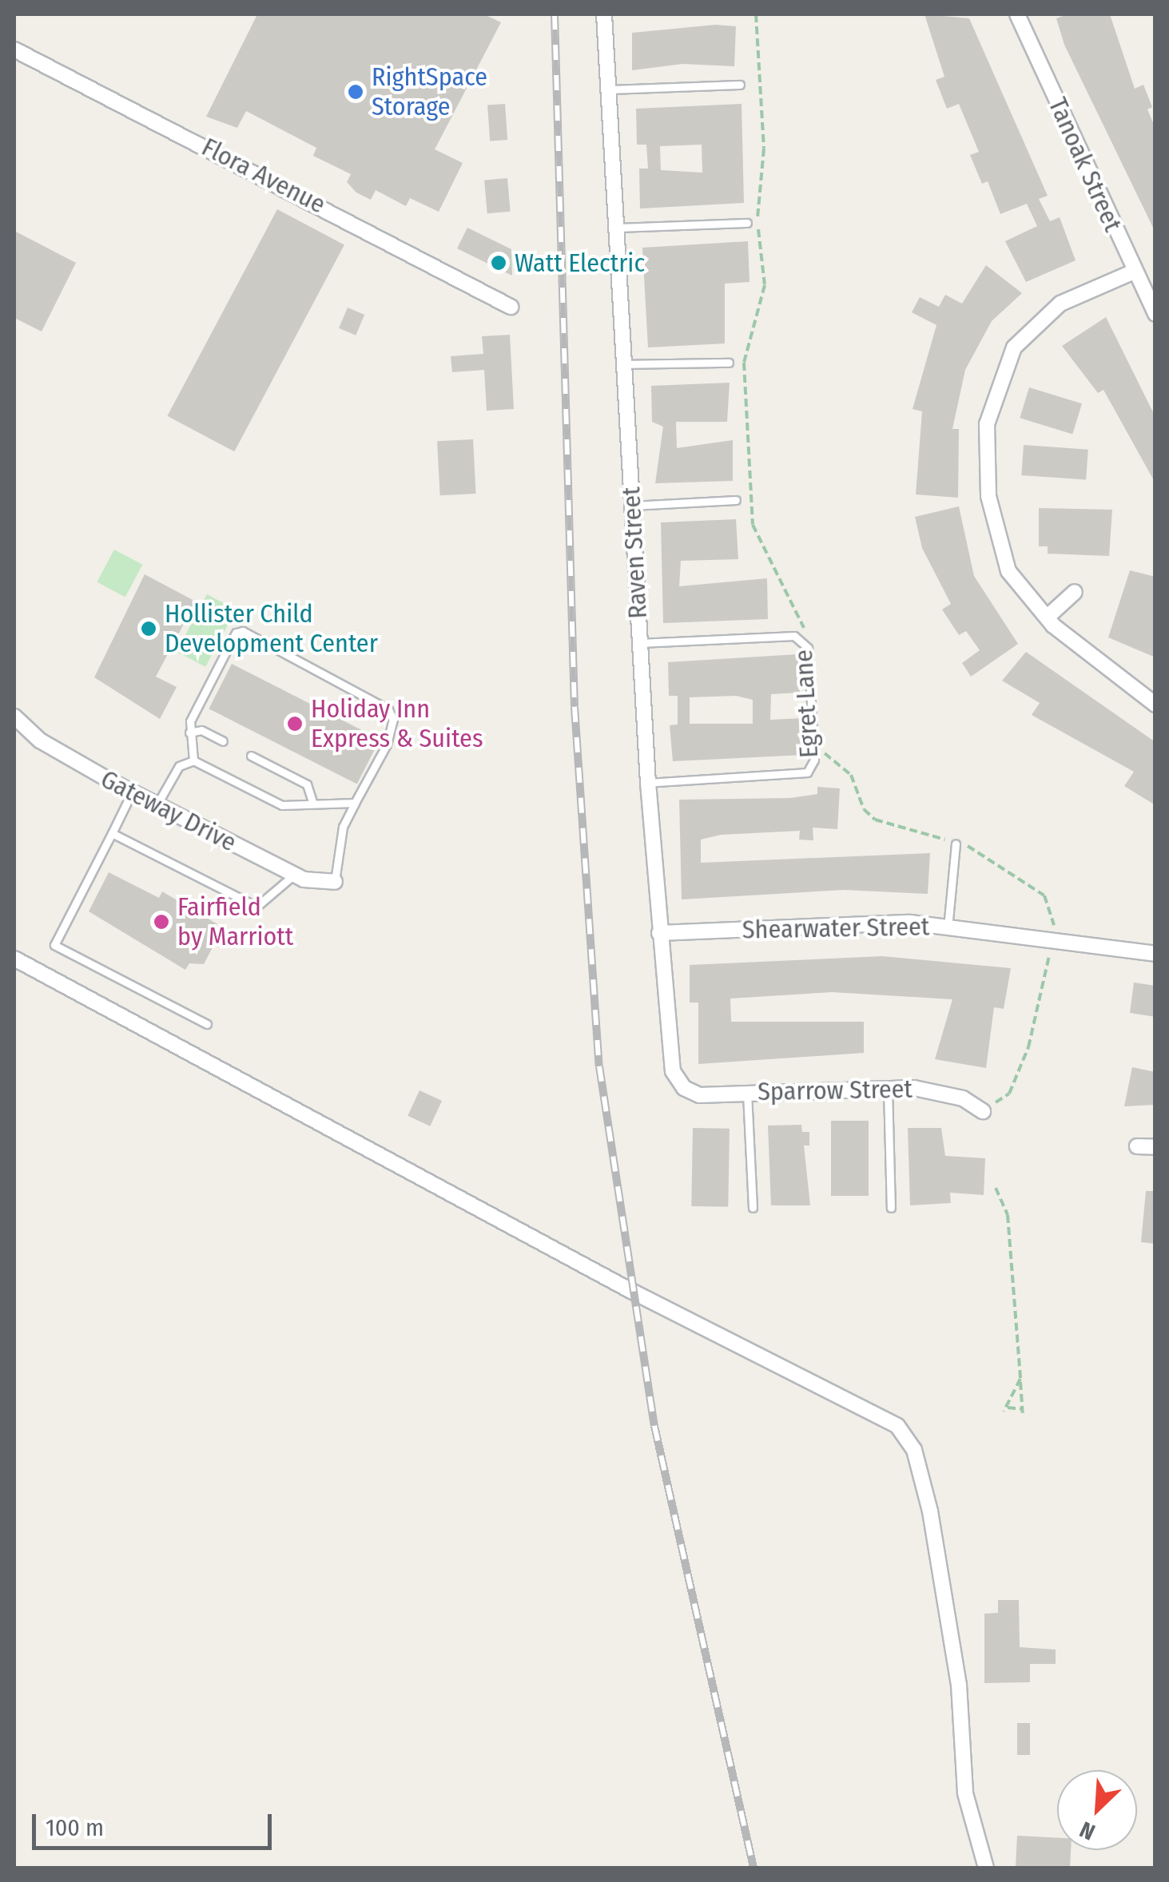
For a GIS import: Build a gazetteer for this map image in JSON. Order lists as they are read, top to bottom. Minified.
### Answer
{"streets":{"street":["Tanoak Street","Flora Avenue","Raven Street","Gateway Drive","Shearwater Street","Sparrow Street"],"lane":["Egret Lane"]},"crossings":[["Raven Street","Egret Lane"],["Raven Street","Shearwater Street"],["Raven Street","Sparrow Street"]],"places":["RightSpace Storage","Watt Electric","Hollister Child Development Center","Holiday Inn Express & Suites","Fairfield by Marriott"],"scale_bar":"100 m","north":"bottom left"}
